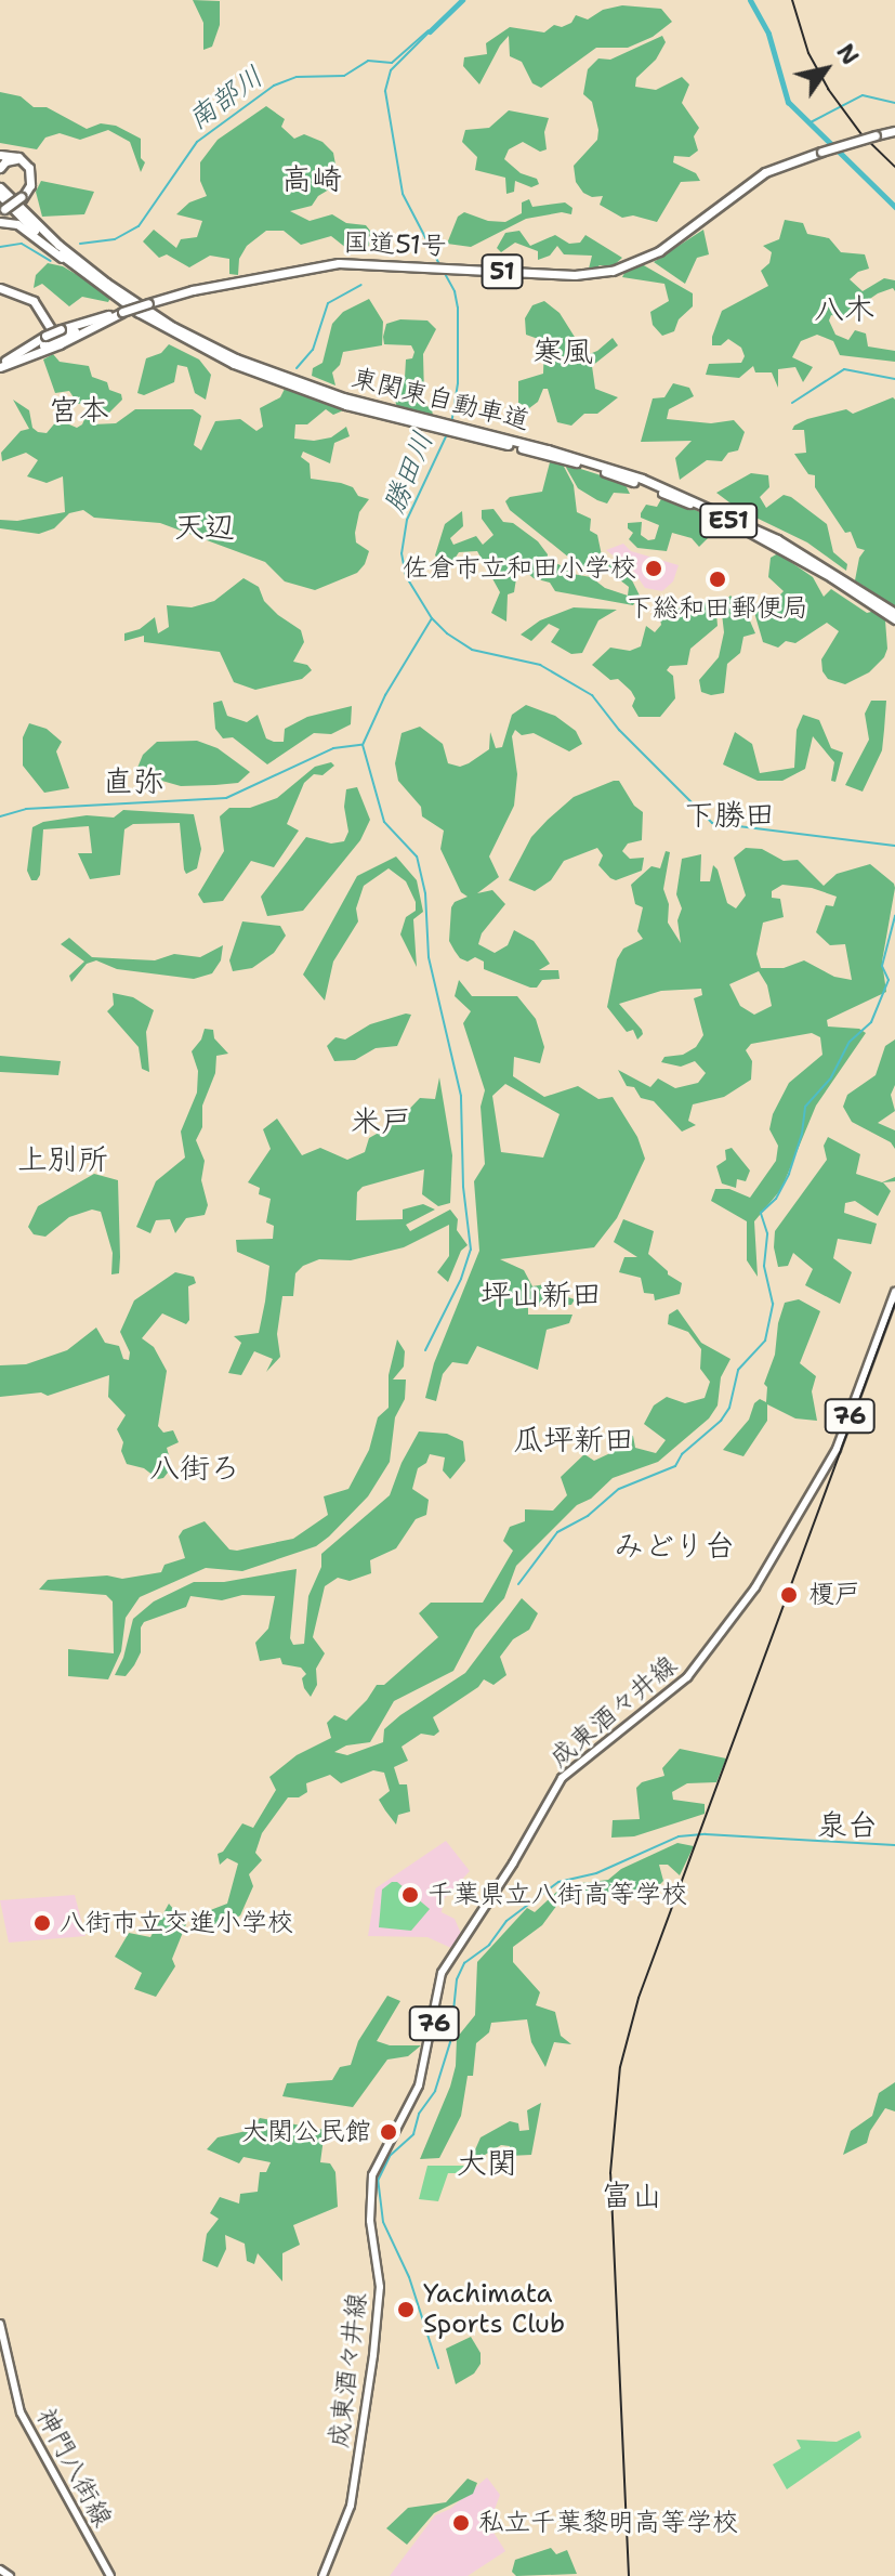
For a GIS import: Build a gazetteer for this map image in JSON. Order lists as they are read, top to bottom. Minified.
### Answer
{"streets":{"highway":["国道51号","51","東関東自動車道","E51"],"main road":["76","成東酒々井線","神門八街線"]},"districts":["高崎","八木","寒風","宮本","天辺","直弥","下勝田","米戸","上別所","坪山新田","瓜坪新田","八街ろ","みどり台","泉台","大関","富山"],"water":["南部川","勝田川"],"places":["佐倉市立和田小学校","下総和田郵便局","榎戸","千葉県立八街高等学校","八街市立交進小学校","大関公民館","Yachimata Sports Club","私立千葉黎明高等学校"],"north":"top right"}
